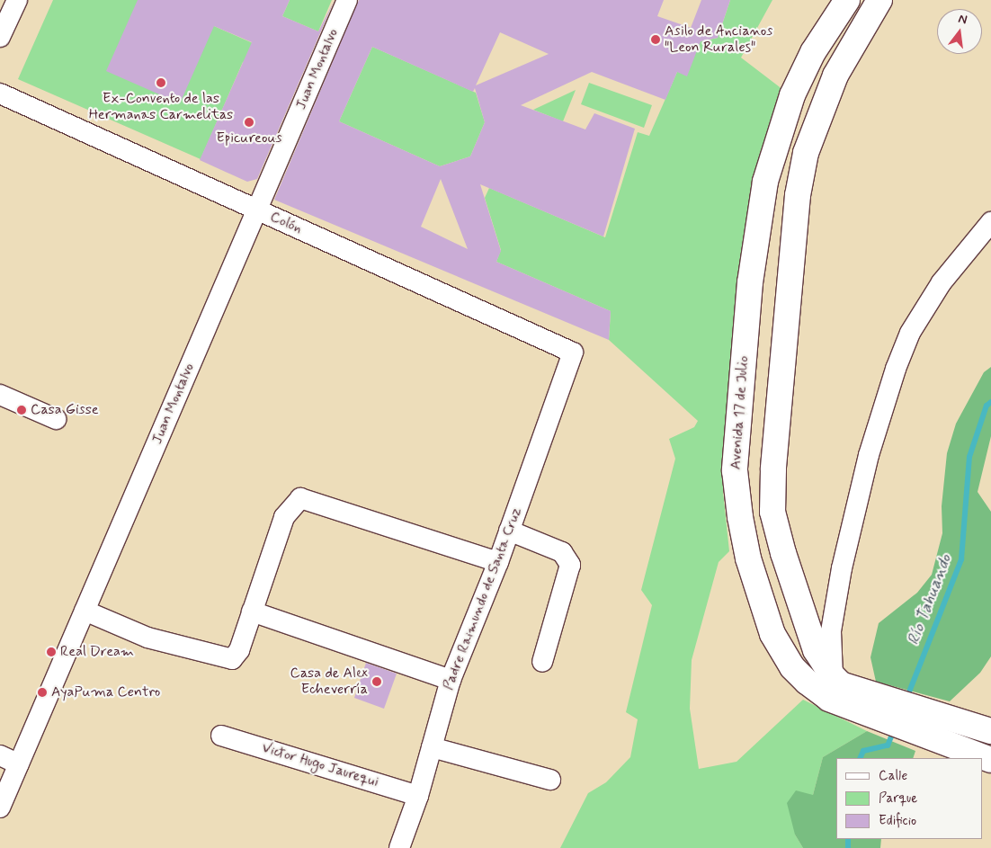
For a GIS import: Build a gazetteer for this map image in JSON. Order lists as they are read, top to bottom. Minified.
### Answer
{"streets":{"main road":["Avenida 17 de Julio"],"street":["Juan Montalvo","Colón","Padre Raimundo de Santa Cruz","Victor Hugo Jaurequi"]},"crossings":[["Juan Montalvo","Colón"],["Colón","Padre Raimundo de Santa Cruz"],["Padre Raimundo de Santa Cruz","Victor Hugo Jaurequi"]],"water":["Río Tahuando"],"places":["Asilo de Ancianos \"Leon Rurales\"","Ex-Convento de las Hermanas Carmelitas","Epicureous","Casa Gisse","Real Dream","Casa de Alex Echeverría","AyaPuma Centro"],"legend":["Calle","Parque","Edificio"],"north":"top"}
